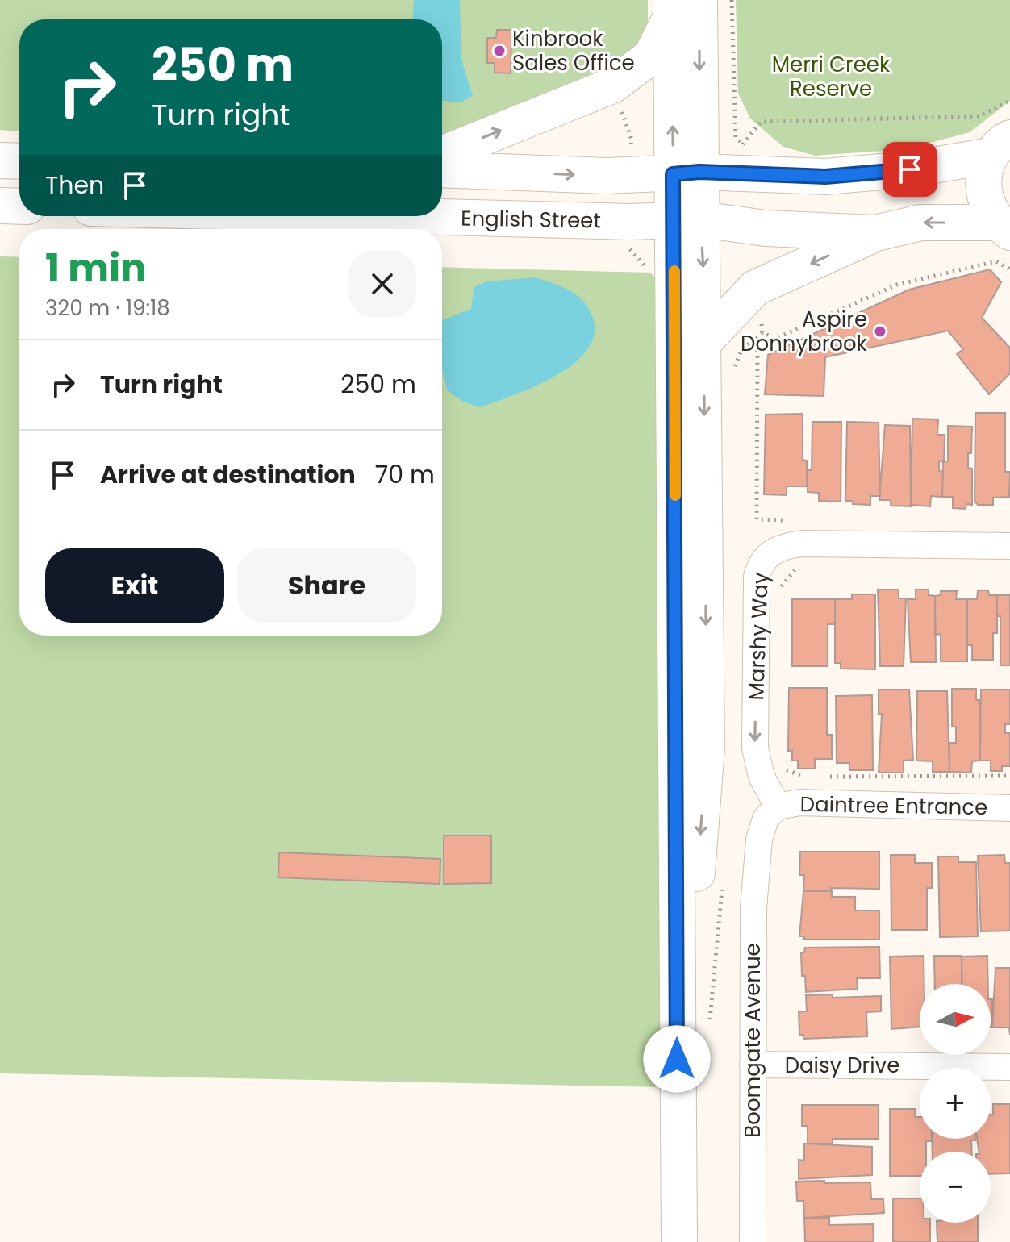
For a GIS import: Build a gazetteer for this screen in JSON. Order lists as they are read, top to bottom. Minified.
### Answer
{"streets":{"main road":["English Street"],"street":["Marshy Way","Daintree Entrance","Boomgate Avenue","Daisy Drive"]},"crossings":[["Marshy Way","Daintree Entrance"],["Daintree Entrance","Boomgate Avenue"],["Boomgate Avenue","Daisy Drive"]],"parks":["Merri Creek Reserve"],"places":["Kinbrook Sales Office","Aspire Donnybrook"],"north":"right","page":{"turn":["250 m","Turn right"],"then":"Then","heading":["1 min","320 m · 19:18"],"list":[{"name":"Turn right","value":"250 m"},{"name":"Arrive at destination","value":"70 m"}],"buttons":["Exit","Share"],"map_buttons":["+","−"]}}
